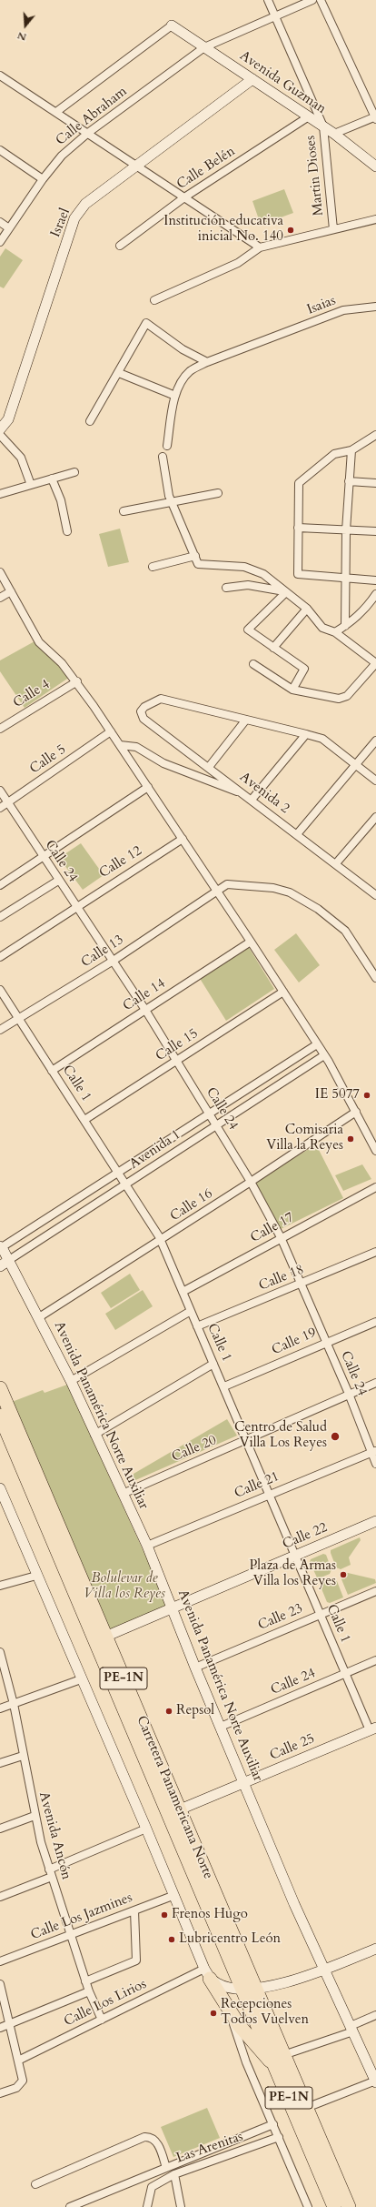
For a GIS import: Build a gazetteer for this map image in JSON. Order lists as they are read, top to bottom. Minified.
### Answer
{"streets":{"highway":["PE-1N","Carretera Panamericana Norte"],"street":["Avenida Guzman","Calle Abraham","Calle Belén","Martin Dioses","Israel","Isaias","Calle 4","Calle 5","Avenida 2","Calle 24","Calle 12","Calle 13","Calle 14","Calle 15","Calle 1","Avenida 1","Calle 16","Calle 17","Calle 18","Calle 19","Avenida Panamérica Norte Auxiliar","Calle 20","Calle 21","Calle 22","Calle 23","Calle 25","Avenida Ancón","Calle Los Jazmines","Calle Los Lirios","Las Arenitas"]},"crossings":[["Avenida Guzman","Calle Abraham"],["Avenida Guzman","Calle Belén"],["Avenida Guzman","Martin Dioses"],["Avenida Guzman","Israel"],["Calle Abraham","Martin Dioses"],["Calle 5","Calle 24"],["Calle 24","Calle 12"],["Calle 24","Calle 13"],["Calle 24","Calle 14"],["Calle 24","Calle 15"],["Calle 24","Calle 1"],["Calle 24","Avenida 1"],["Calle 24","Calle 16"],["Calle 24","Calle 17"],["Calle 24","Calle 18"],["Calle 24","Calle 19"],["Calle 24","Avenida Panamérica Norte Auxiliar"],["Calle 24","Calle 20"],["Calle 24","Calle 21"],["Calle 13","Calle 1"],["Calle 14","Calle 1"],["Calle 15","Calle 1"],["Calle 1","Avenida 1"],["Calle 1","Calle 16"],["Calle 1","Calle 17"],["Calle 1","Calle 18"],["Calle 1","Calle 19"],["Calle 1","Calle 20"],["Calle 1","Calle 21"],["Calle 1","Calle 22"],["Calle 1","Calle 23"],["Calle 1","Calle 25"],["Avenida 1","Avenida Panamérica Norte Auxiliar"],["Calle 16","Avenida Panamérica Norte Auxiliar"],["Avenida Panamérica Norte Auxiliar","Calle 20"],["Avenida Panamérica Norte Auxiliar","Calle 21"],["Avenida Panamérica Norte Auxiliar","Calle 22"],["Avenida Panamérica Norte Auxiliar","Calle 23"],["Avenida Panamérica Norte Auxiliar","Calle 25"],["Calle 22","Carretera Panamericana Norte"],["Calle 25","Carretera Panamericana Norte"],["Avenida Ancón","Calle Los Jazmines"],["Avenida Ancón","Calle Los Lirios"]],"parks":["Bolulevar de Villa los Reyes"],"places":["Institución educativa inicial No. 140","IE 5077","Comisaria Villa la Reyes","Centro de Salud Villa Los Reyes","Plaza de Armas Villa los Reyes","Repsol","Frenos Hugo","Lubricentro León","Recepciones Todos Vuelven"],"north":"bottom"}
